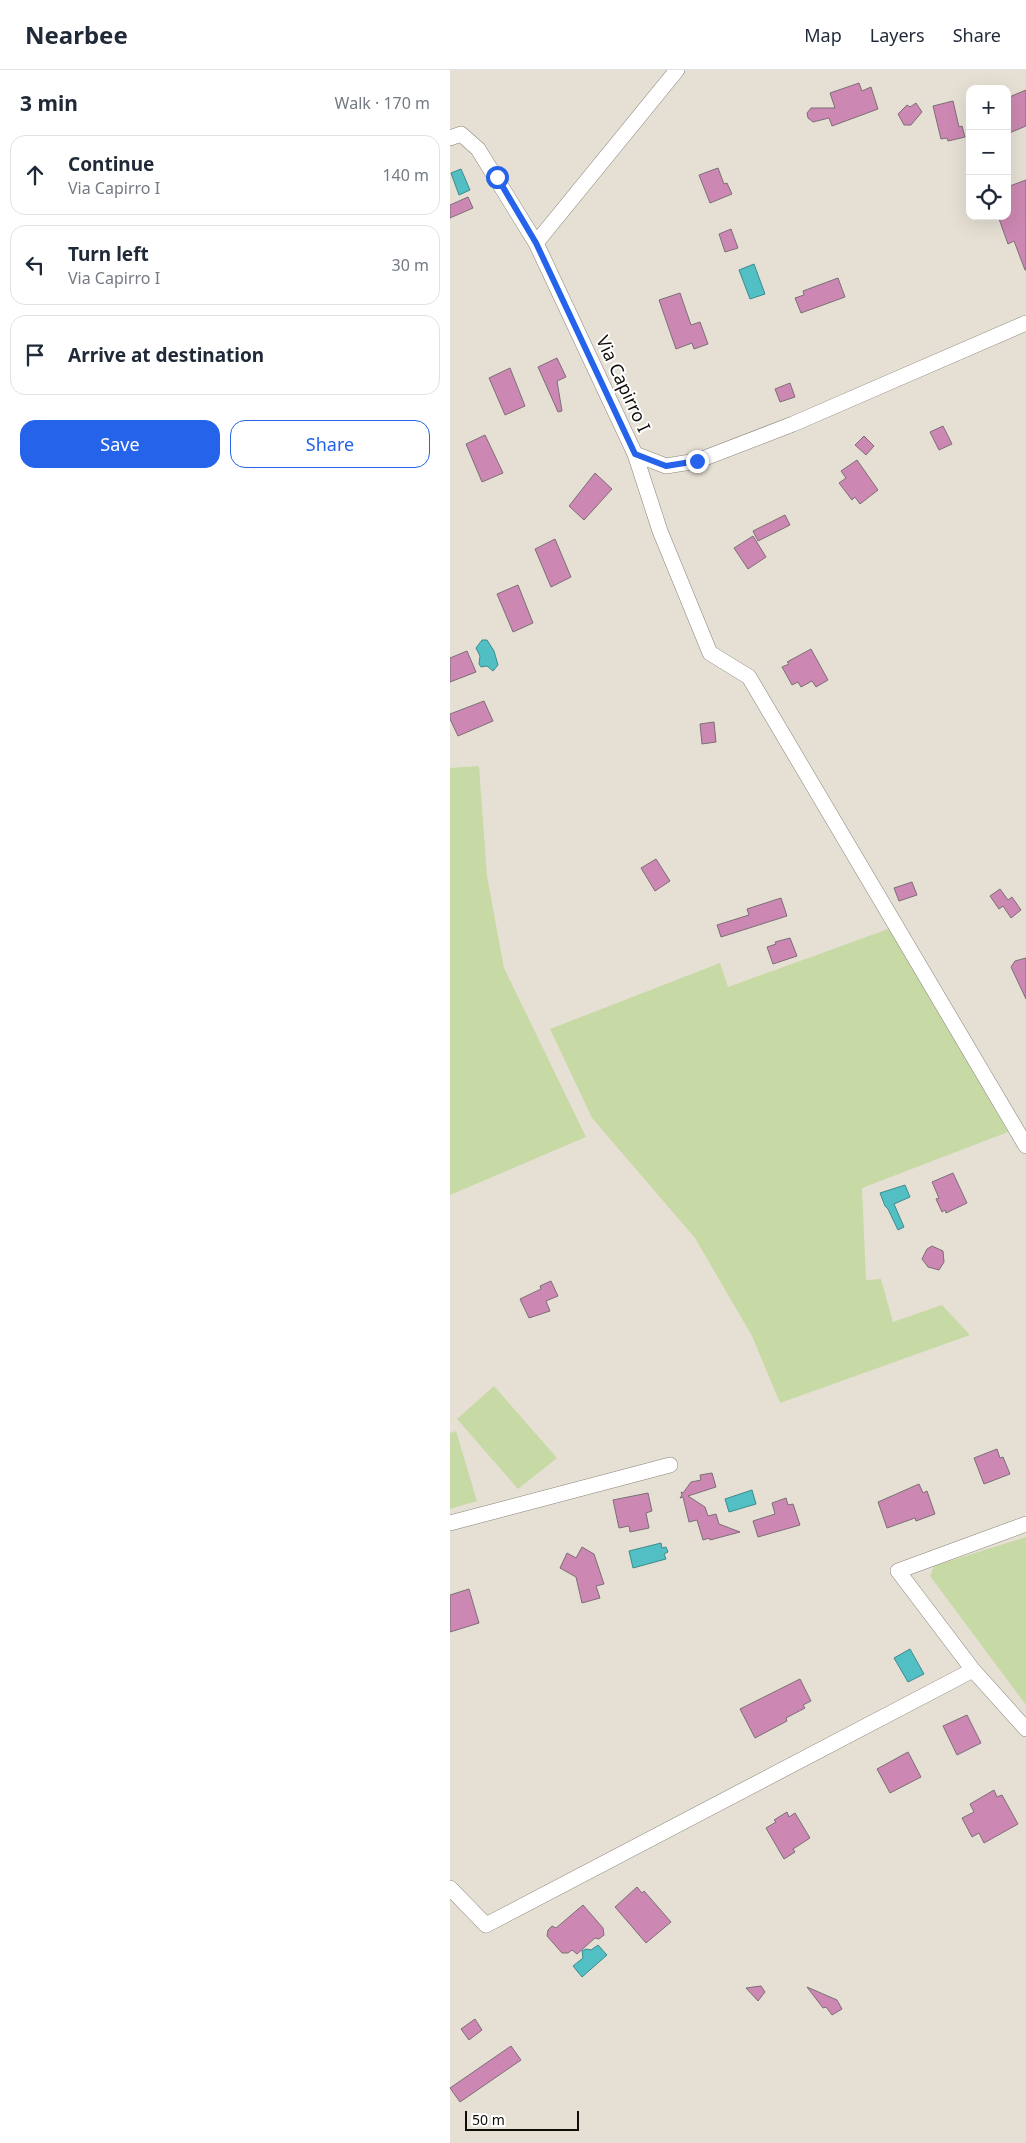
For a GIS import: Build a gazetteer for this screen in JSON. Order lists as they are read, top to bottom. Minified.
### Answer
{"streets":{"street":["Via Capirro I"]},"scale_bar":"50 m","page":{"header":"Nearbee","nav":["Map","Layers","Share"],"heading":["3 min","Walk · 170 m"],"map_buttons":["+","−"],"list":[["Continue","Via Capirro I","140 m"],["Turn left","Via Capirro I","30 m"],"Arrive at destination"],"buttons":["Save","Share"],"scale":"50 m"}}
